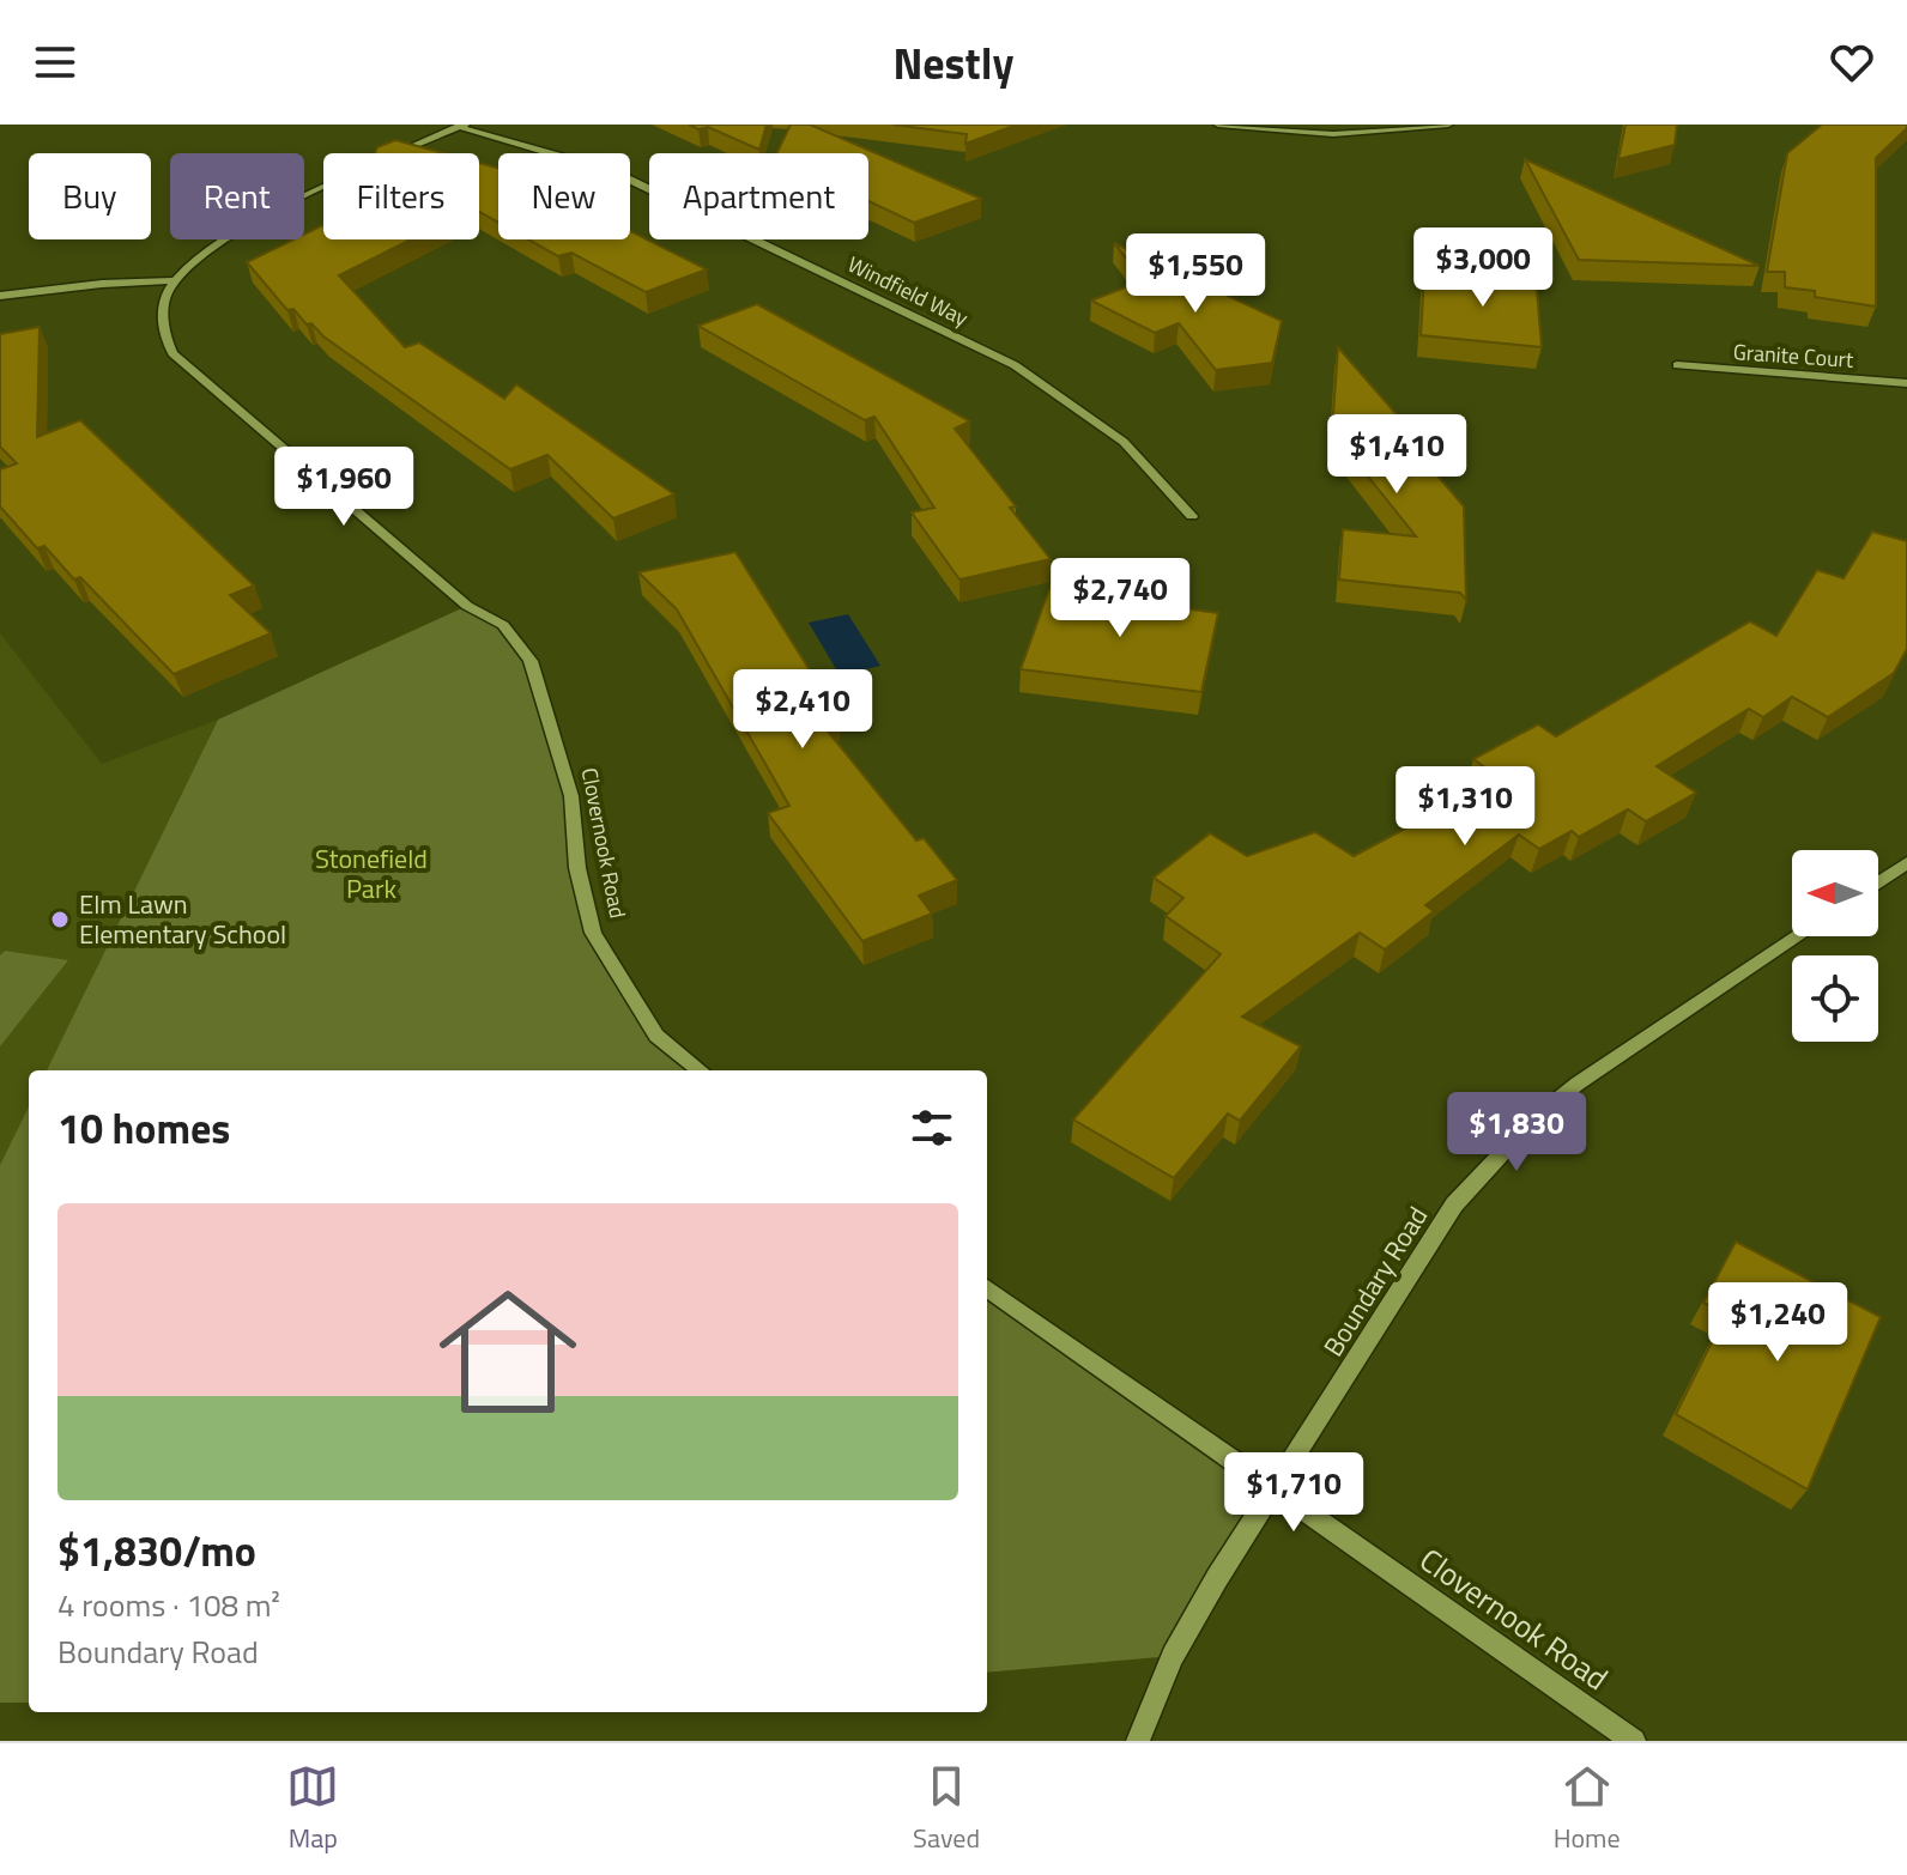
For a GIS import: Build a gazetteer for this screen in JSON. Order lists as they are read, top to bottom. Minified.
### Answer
{"streets":{"street":["Windfield Way","Granite Court","Clovernook Road","Boundary Road"]},"crossings":[["Clovernook Road","Boundary Road"]],"parks":["Stonefield Park"],"places":["Elm Lawn Elementary School"],"north":"left","page":{"header":"Nestly","chip":["Buy","Rent","Filters","New","Apartment"],"price":["$3,000","$1,550","$1,410","$1,960","$2,740","$2,410","$1,310","$1,830","$1,240","$1,710"],"heading":"10 homes","list":[{"name":"$1,830/mo","note":"4 rooms · 108 m² · Boundary Road"}],"tabs":["Map","Saved","Home"]}}
